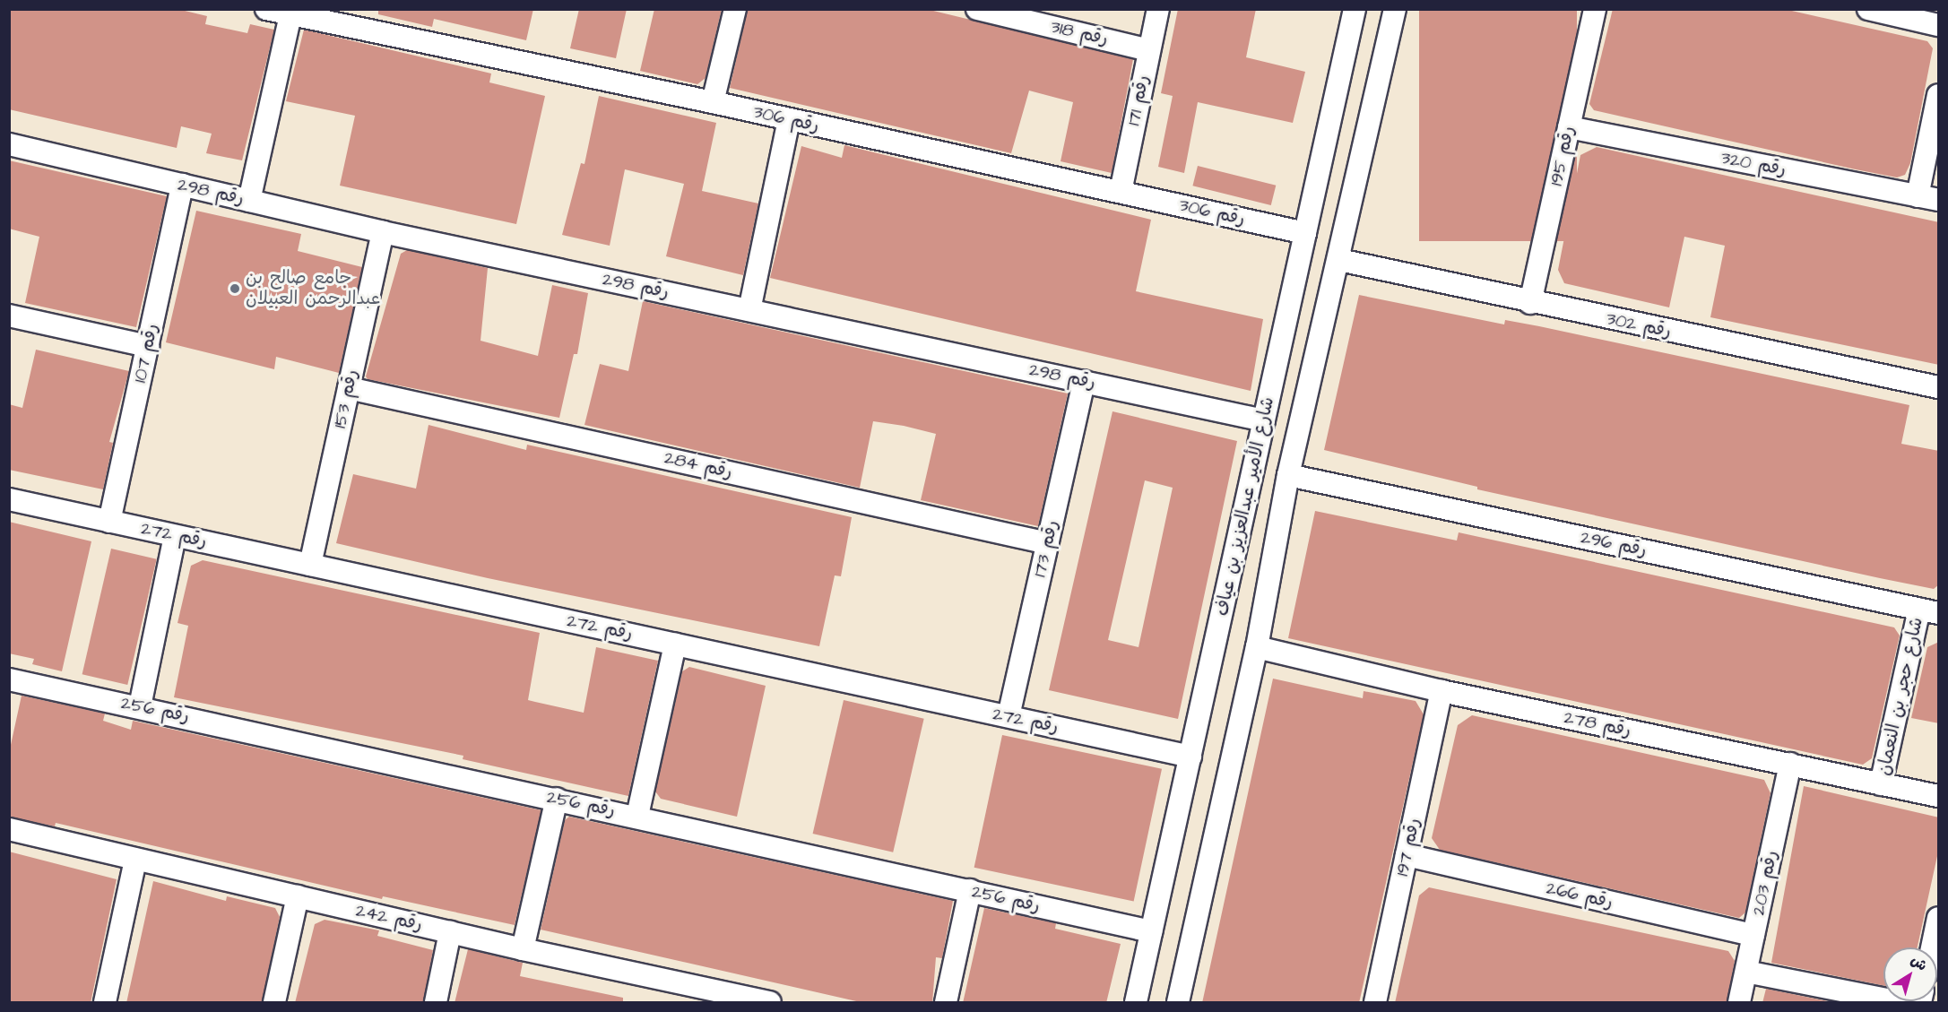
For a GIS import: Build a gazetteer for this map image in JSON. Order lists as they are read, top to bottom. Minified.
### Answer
{"streets":{"street":["رقم 318","رقم 171","رقم 306","رقم 195","رقم 320","رقم 298","رقم 302","رقم 107","رقم 153","رقم 284","شارع الأمير عبدالعزيز بن عياف","رقم 272","رقم 296","رقم 173","شارع حجر بن النعمان","رقم 256","رقم 278","رقم 197","رقم 203","رقم 266","رقم 242"]},"crossings":[["رقم 318","رقم 171"],["رقم 171","رقم 306"],["رقم 306","شارع الأمير عبدالعزيز بن عياف"],["رقم 195","رقم 320"],["رقم 195","رقم 302"],["رقم 298","رقم 107"],["رقم 298","رقم 153"],["رقم 298","شارع الأمير عبدالعزيز بن عياف"],["رقم 298","رقم 173"],["رقم 302","شارع الأمير عبدالعزيز بن عياف"],["رقم 107","رقم 272"],["رقم 153","رقم 284"],["رقم 153","رقم 272"],["رقم 284","رقم 173"],["شارع الأمير عبدالعزيز بن عياف","رقم 272"],["شارع الأمير عبدالعزيز بن عياف","رقم 296"],["شارع الأمير عبدالعزيز بن عياف","رقم 256"],["شارع الأمير عبدالعزيز بن عياف","رقم 278"],["رقم 272","رقم 173"],["رقم 296","شارع حجر بن النعمان"],["شارع حجر بن النعمان","رقم 278"],["رقم 278","رقم 197"],["رقم 278","رقم 203"],["رقم 197","رقم 266"],["رقم 203","رقم 266"]],"places":["جامع صالح بن عبدالرحمن العبيلان"],"north":"top right"}
